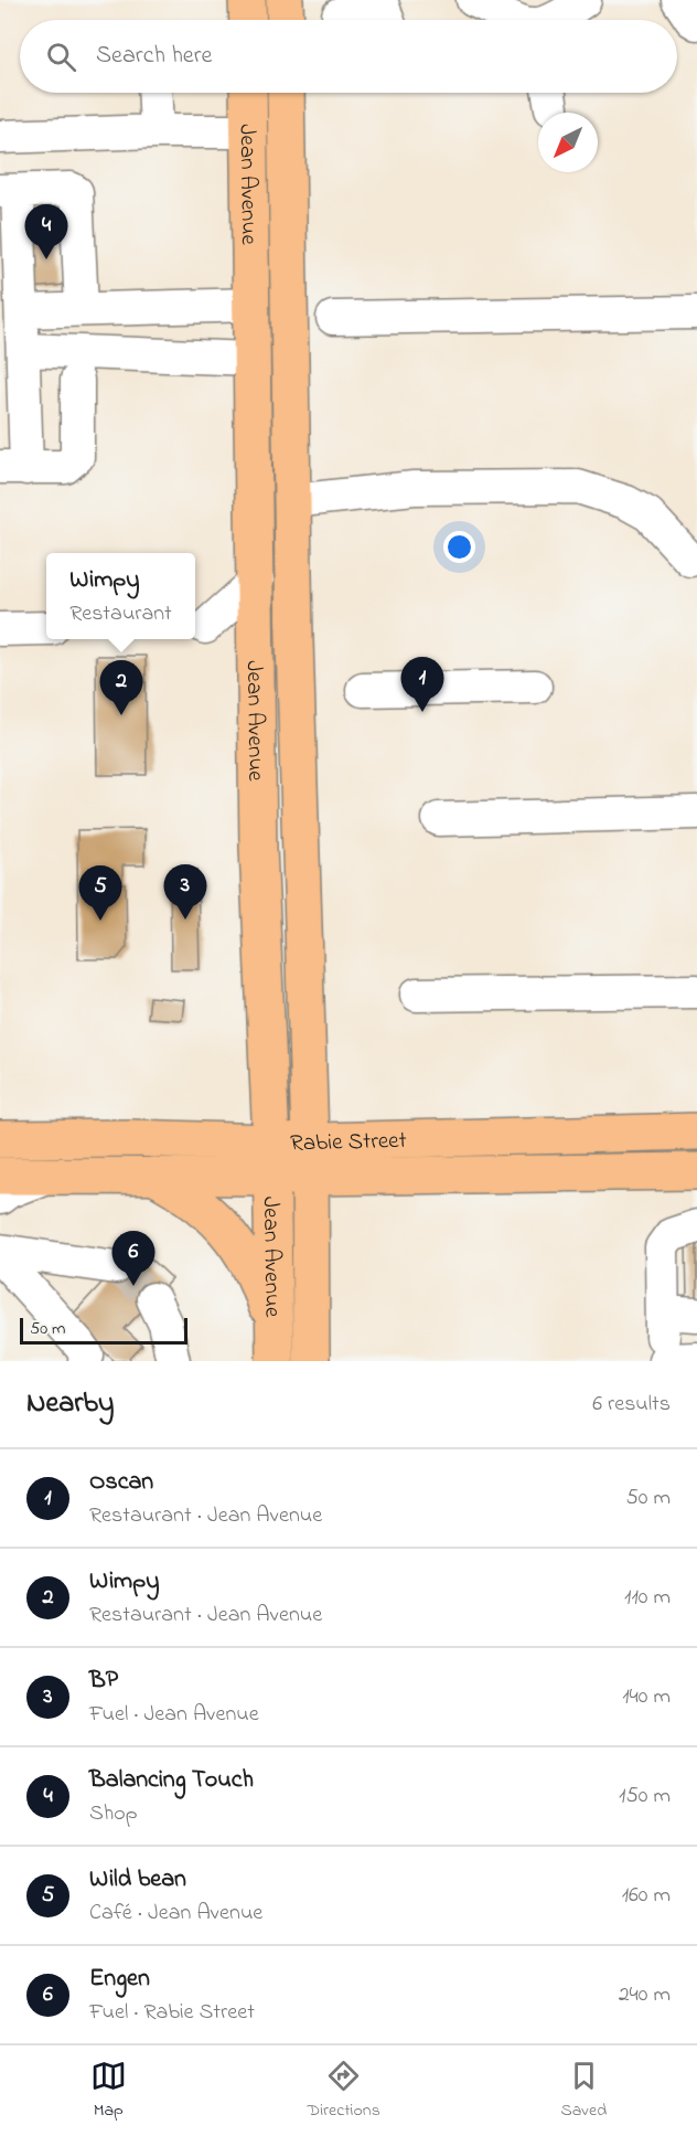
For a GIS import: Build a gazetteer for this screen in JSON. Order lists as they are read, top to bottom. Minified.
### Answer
{"streets":{"main road":["Jean Avenue","Rabie Street"]},"crossings":[["Jean Avenue","Rabie Street"]],"scale_bar":"50 m","north":"bottom left","page":{"search":"Search here","pins":["4","1","2","3","5","6"],"popup":["Wimpy","Restaurant"],"scale":"50 m","heading":["Nearby","6 results"],"list":[{"mark":"1","name":"Oscan","note":"Restaurant · Jean Avenue","value":"50 m"},{"mark":"2","name":"Wimpy","note":"Restaurant · Jean Avenue","value":"110 m"},{"mark":"3","name":"BP","note":"Fuel · Jean Avenue","value":"140 m"},{"mark":"4","name":"Balancing Touch","note":"Shop","value":"150 m"},{"mark":"5","name":"Wild bean","note":"Café · Jean Avenue","value":"160 m"},{"mark":"6","name":"Engen","note":"Fuel · Rabie Street","value":"240 m"}],"nav":["Map","Directions","Saved"]}}
